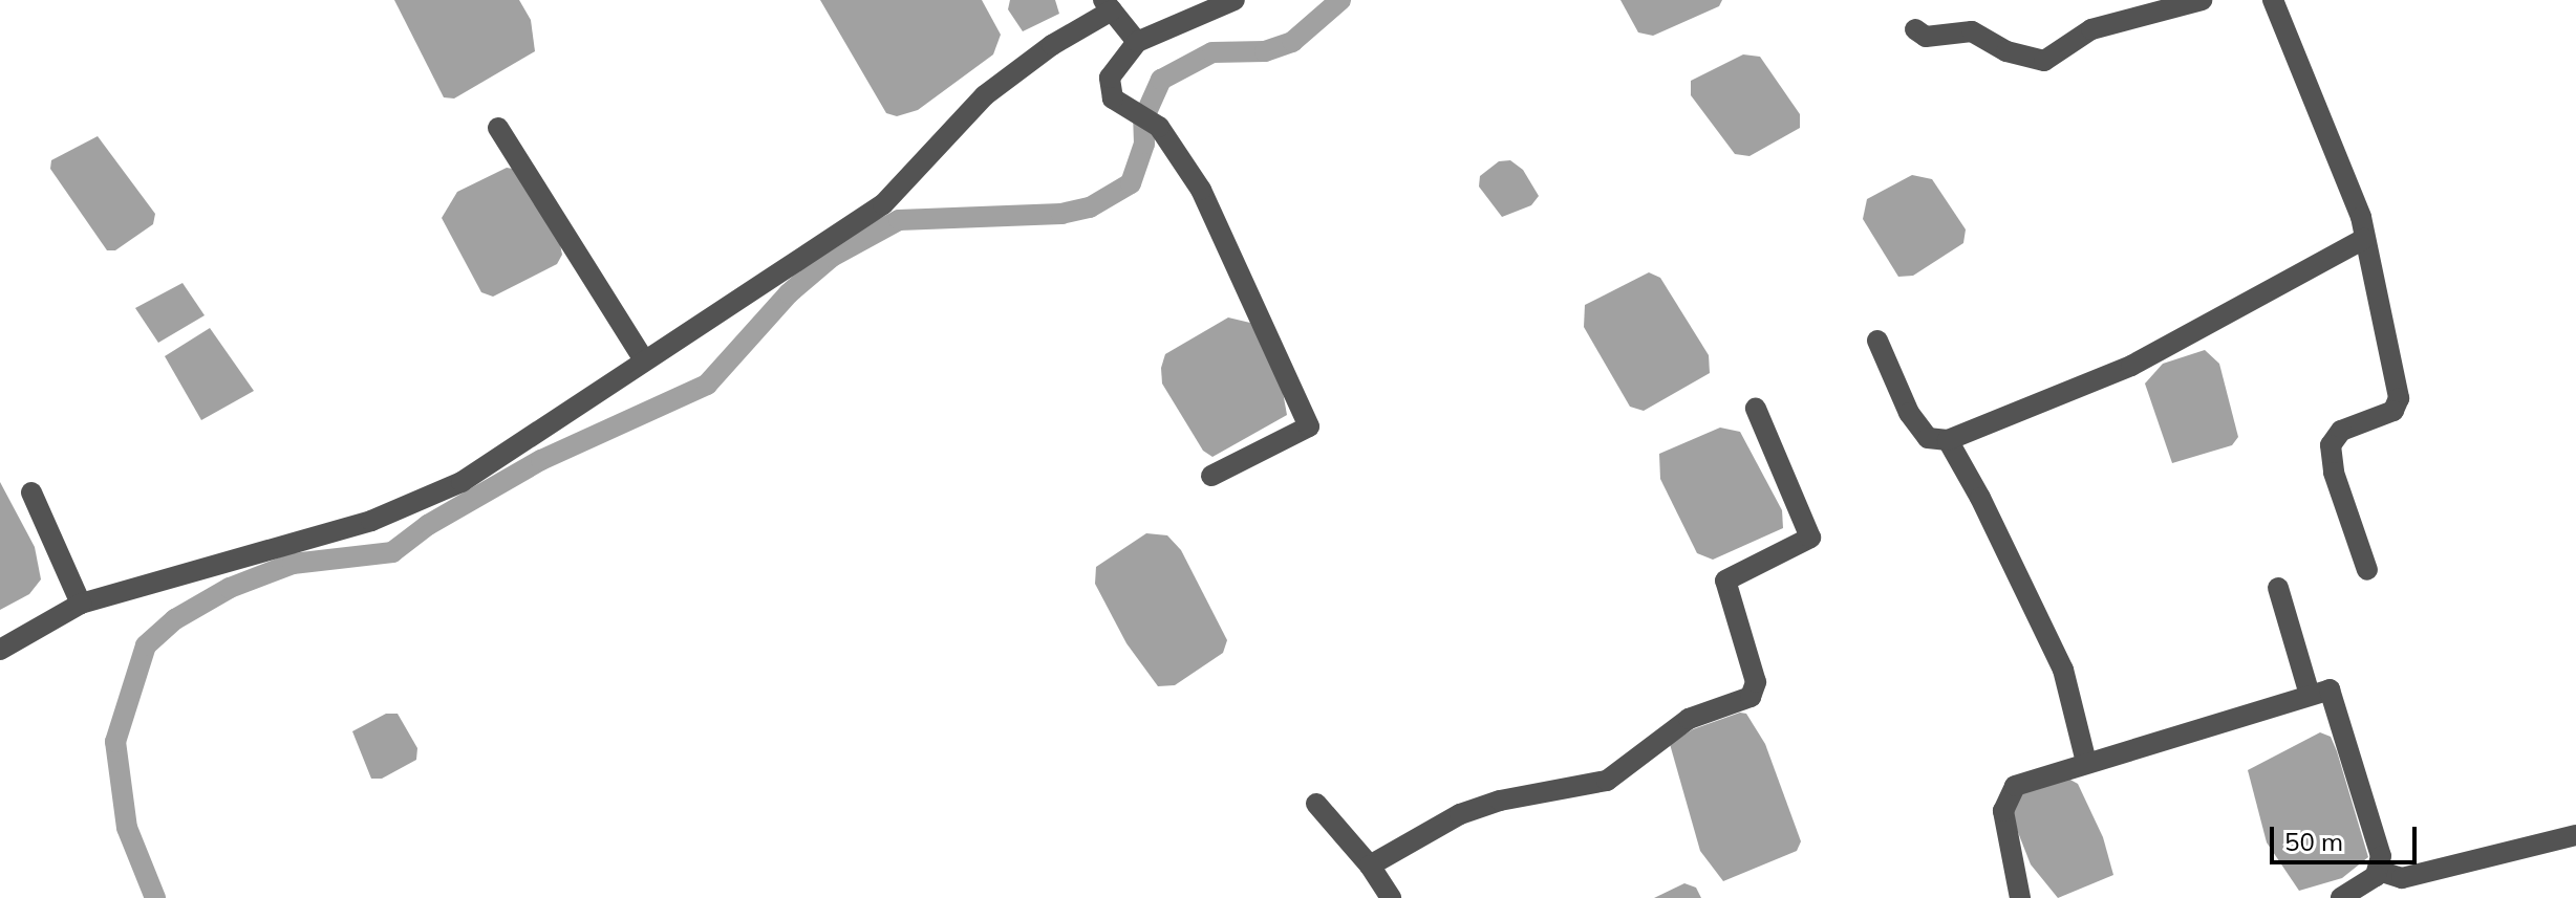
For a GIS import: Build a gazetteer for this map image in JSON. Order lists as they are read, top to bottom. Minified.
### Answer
{"scale_bar":"50 m"}
